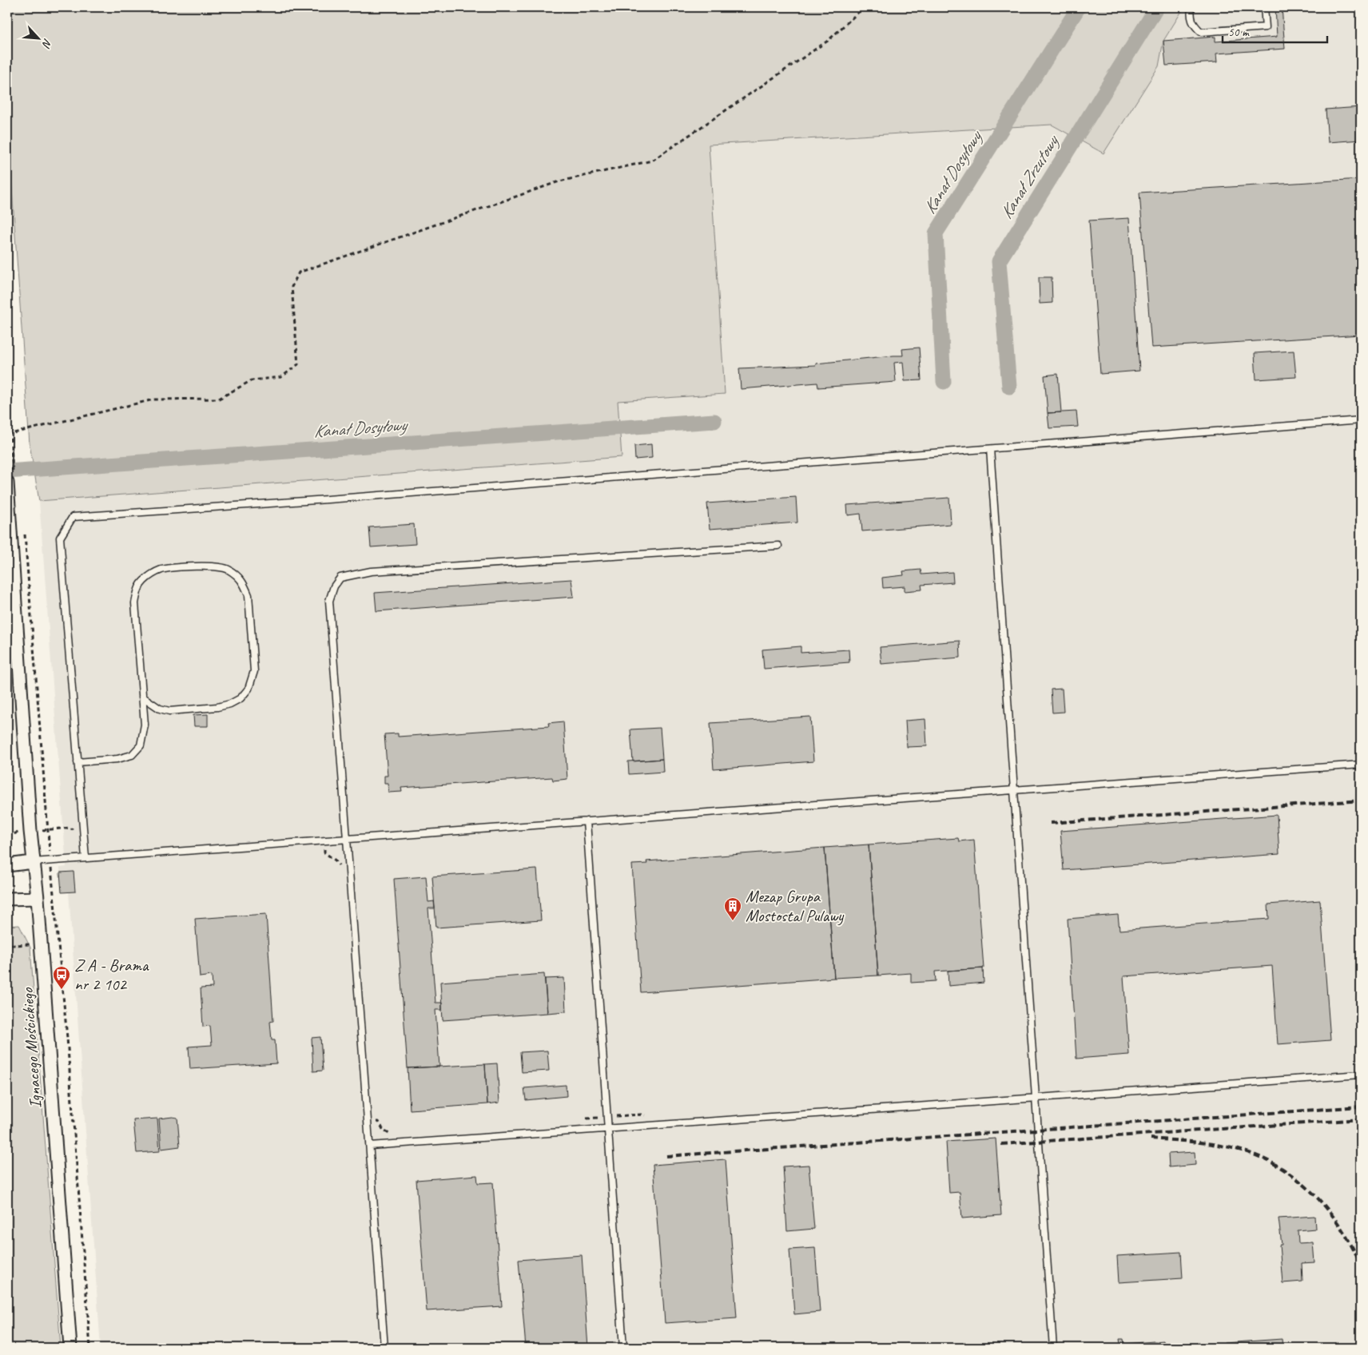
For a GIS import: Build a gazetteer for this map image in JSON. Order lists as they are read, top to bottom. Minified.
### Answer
{"streets":{"street":["Ignacego Mościckiego"]},"water":["Kanał Dosyłowy","Kanał Zrzutowy"],"places":{"building":["Mezap Grupa Mostostal Pulawy"],"bus stop":["Z A - Brama nr 2 102"]},"scale_bar":"50 m","north":"bottom right"}
